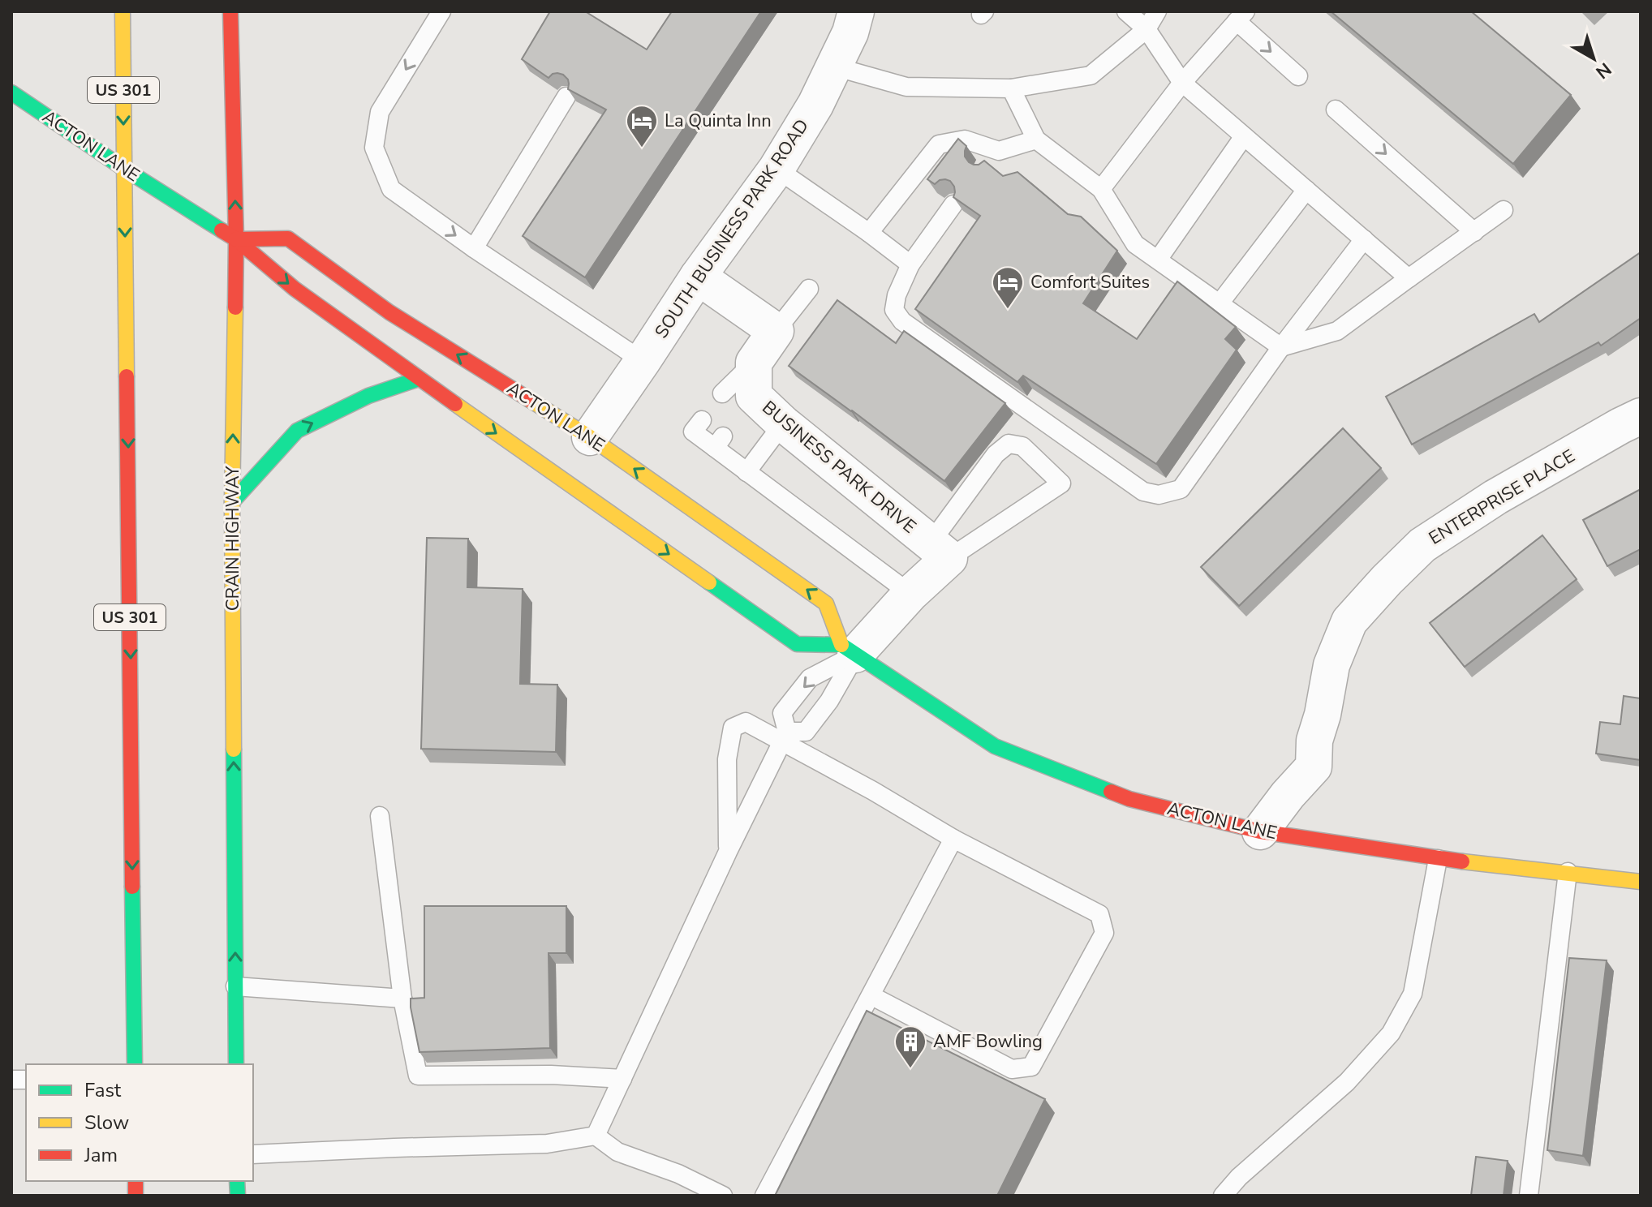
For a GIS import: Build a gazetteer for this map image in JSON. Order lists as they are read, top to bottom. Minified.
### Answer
{"streets":{"main road":["US 301","ACTON LANE","CRAIN HIGHWAY"],"street":["SOUTH BUSINESS PARK ROAD","BUSINESS PARK DRIVE","ENTERPRISE PLACE"]},"crossings":[["US 301","ACTON LANE"],["ACTON LANE","SOUTH BUSINESS PARK ROAD"],["ACTON LANE","ENTERPRISE PLACE"],["ACTON LANE","CRAIN HIGHWAY"]],"places":{"hotel":["La Quinta Inn","Comfort Suites"],"building":["AMF Bowling"]},"legend":["Fast","Slow","Jam"],"north":"bottom right"}
